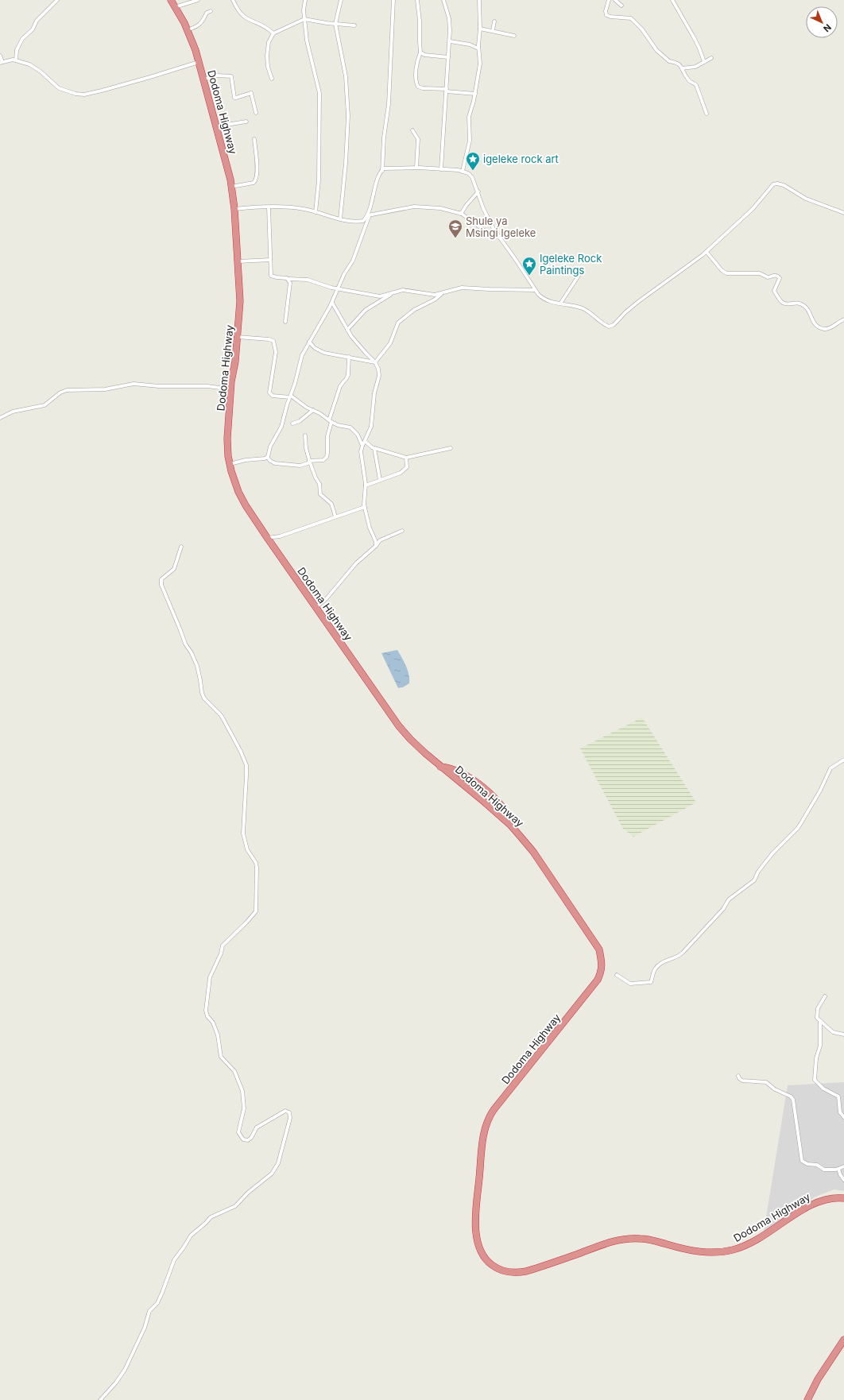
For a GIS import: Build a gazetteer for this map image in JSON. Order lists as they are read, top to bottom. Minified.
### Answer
{"streets":{"highway":["Dodoma Highway"]},"places":{"place":["igeleke rock art","Igeleke Rock Paintings"],"school or university":["Shule ya Msingi Igeleke"]},"north":"bottom right"}
